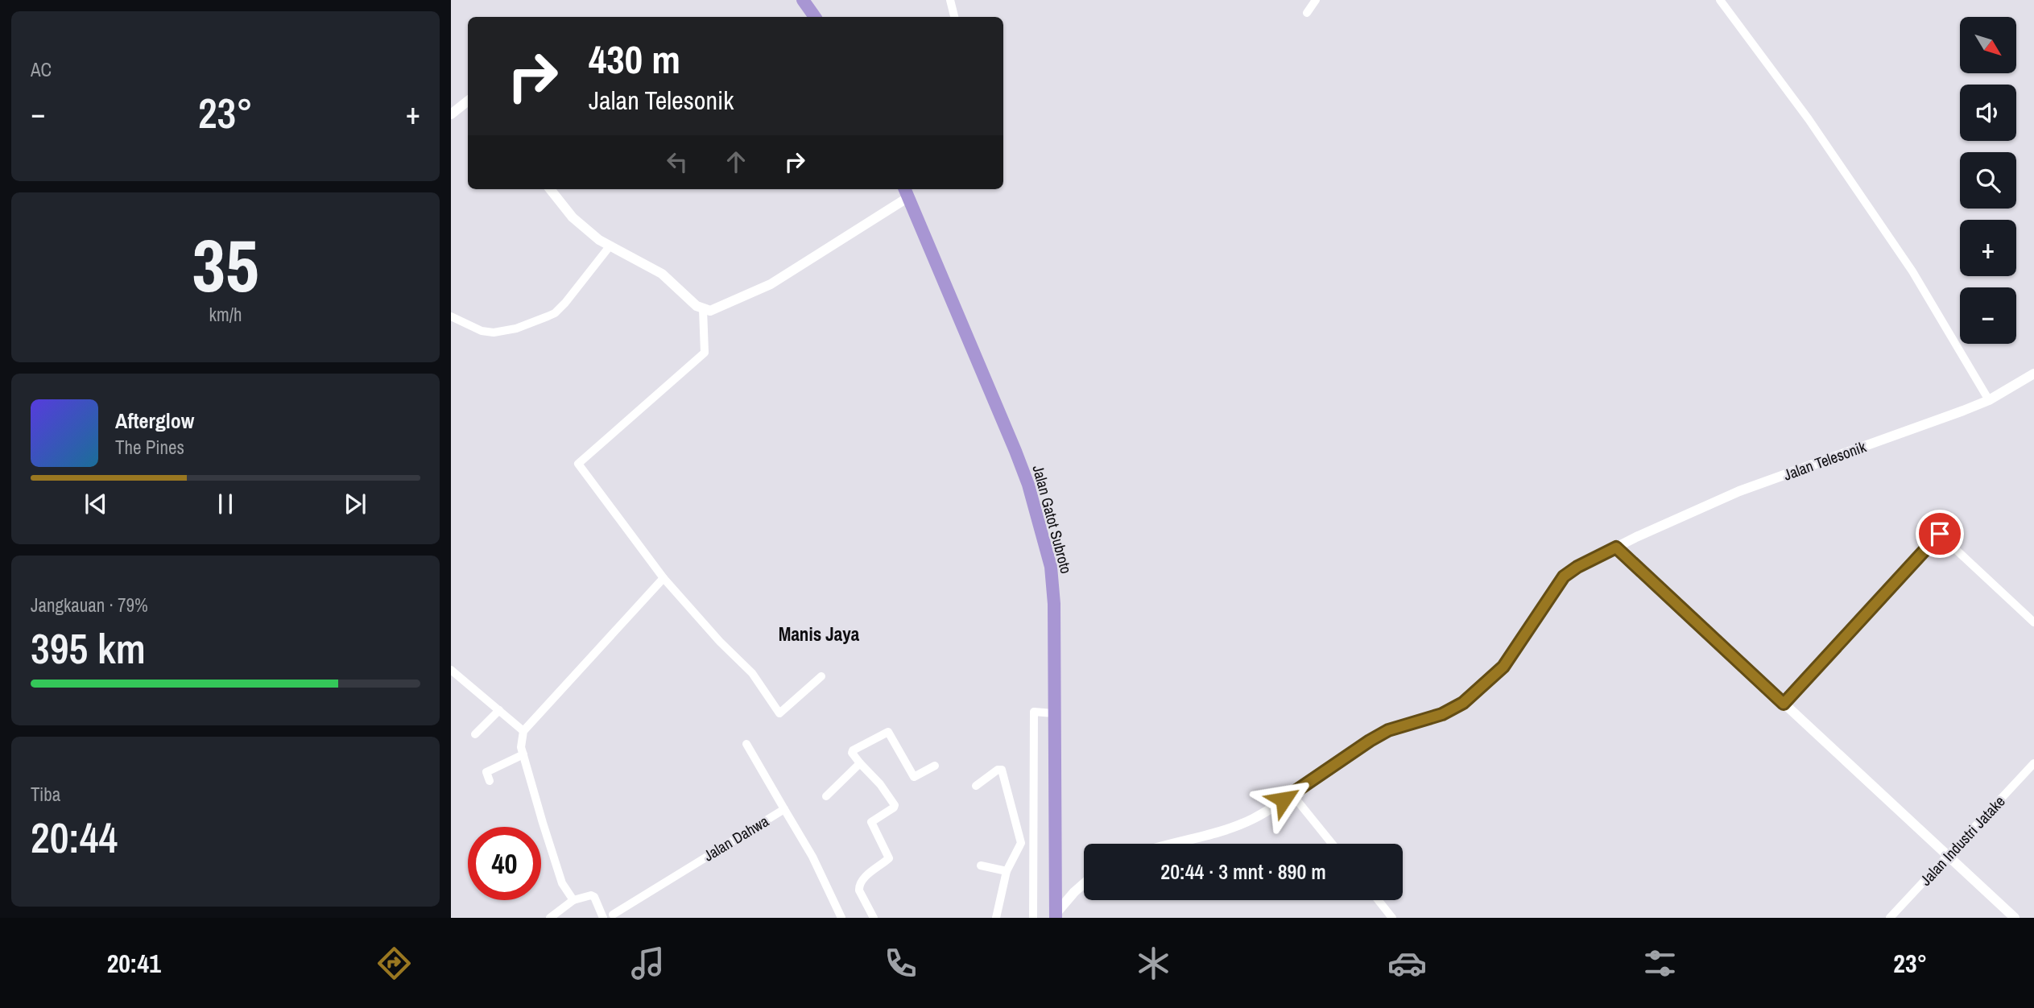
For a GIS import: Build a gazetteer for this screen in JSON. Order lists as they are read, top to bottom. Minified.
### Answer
{"streets":{"highway":["Jalan Gatot Subroto"],"street":["Jalan Telesonik","Jalan Dahwa","Jalan Industri Jatake"]},"districts":["Manis Jaya"],"north":"bottom right","page":{"tile":["AC",["35","km/h"],["Jangkauan · 79%","395 km"],["Tiba","20:44"]],"map_buttons":["+","−"],"turn":["430 m","Jalan Telesonik"],"heat":["−","23°","+"],"song":["Afterglow","The Pines"],"limit":"40","trip":"20:44 · 3 mnt · 890 m","tabs":["20:41","23°"]}}
